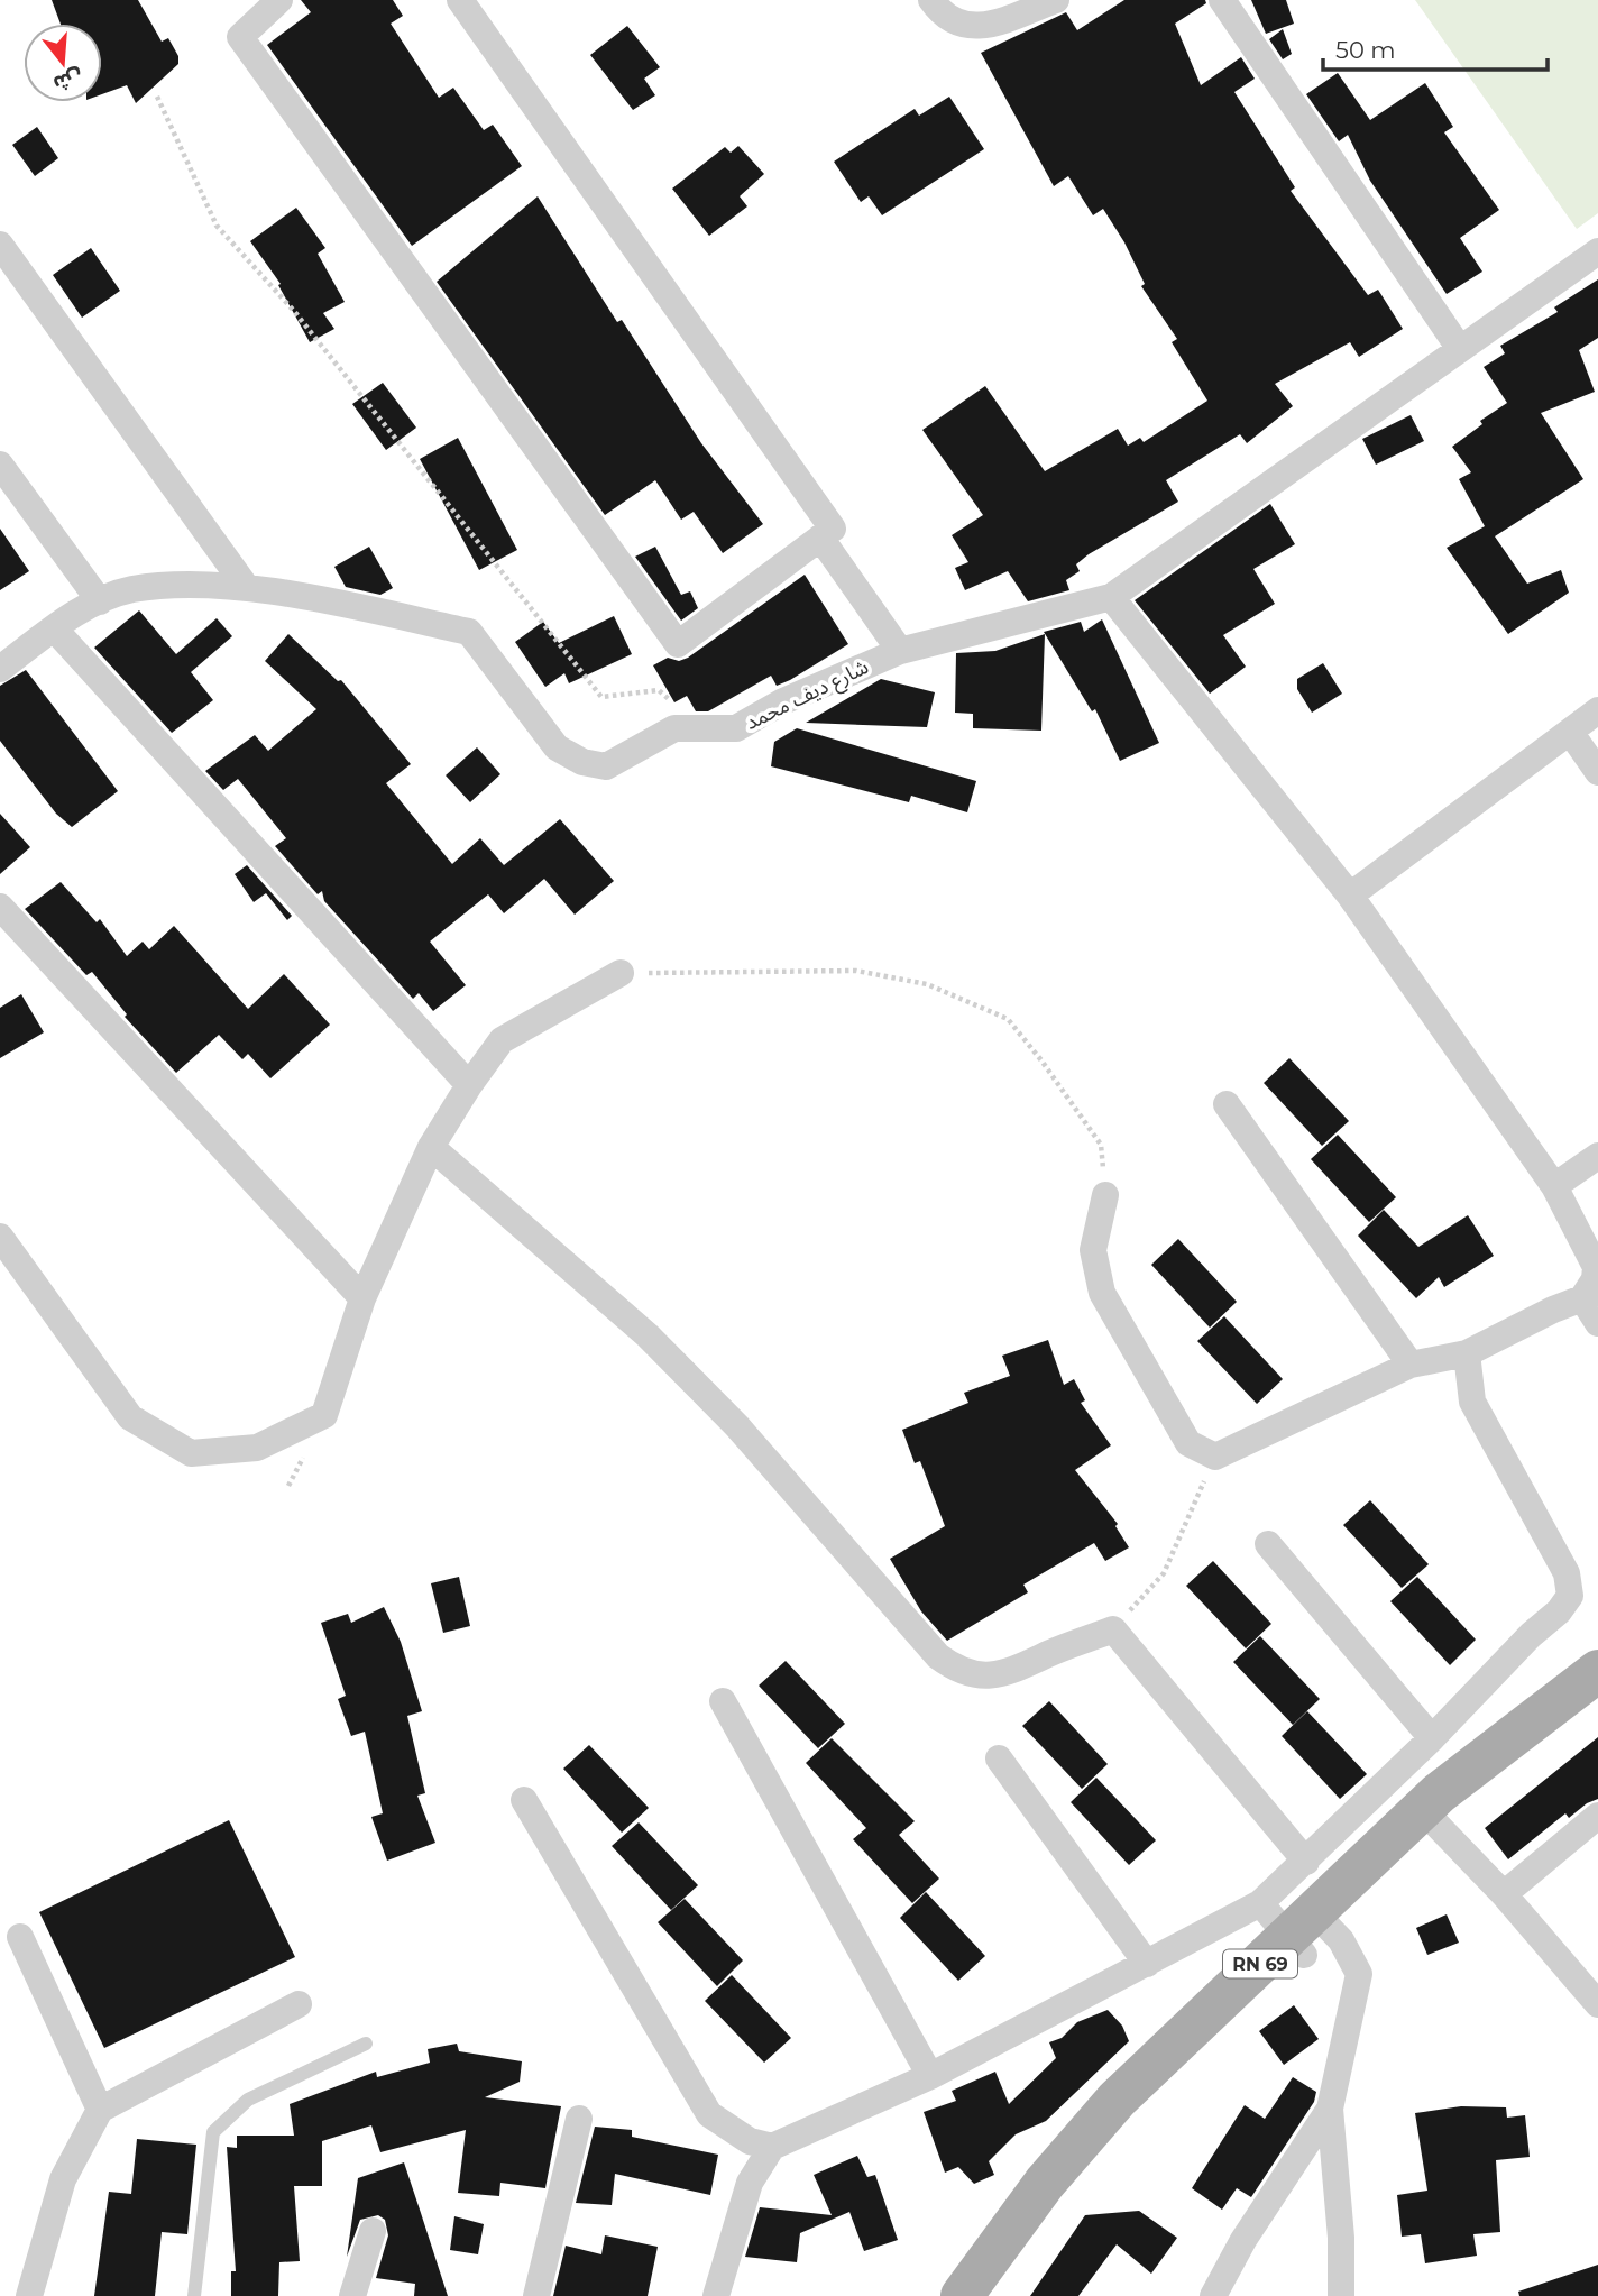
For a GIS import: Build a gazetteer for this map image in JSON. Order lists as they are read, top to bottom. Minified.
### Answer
{"streets":{"main road":["RN 69"],"street":["شارع ديف محمد"]},"scale_bar":"50 m","north":"bottom"}
